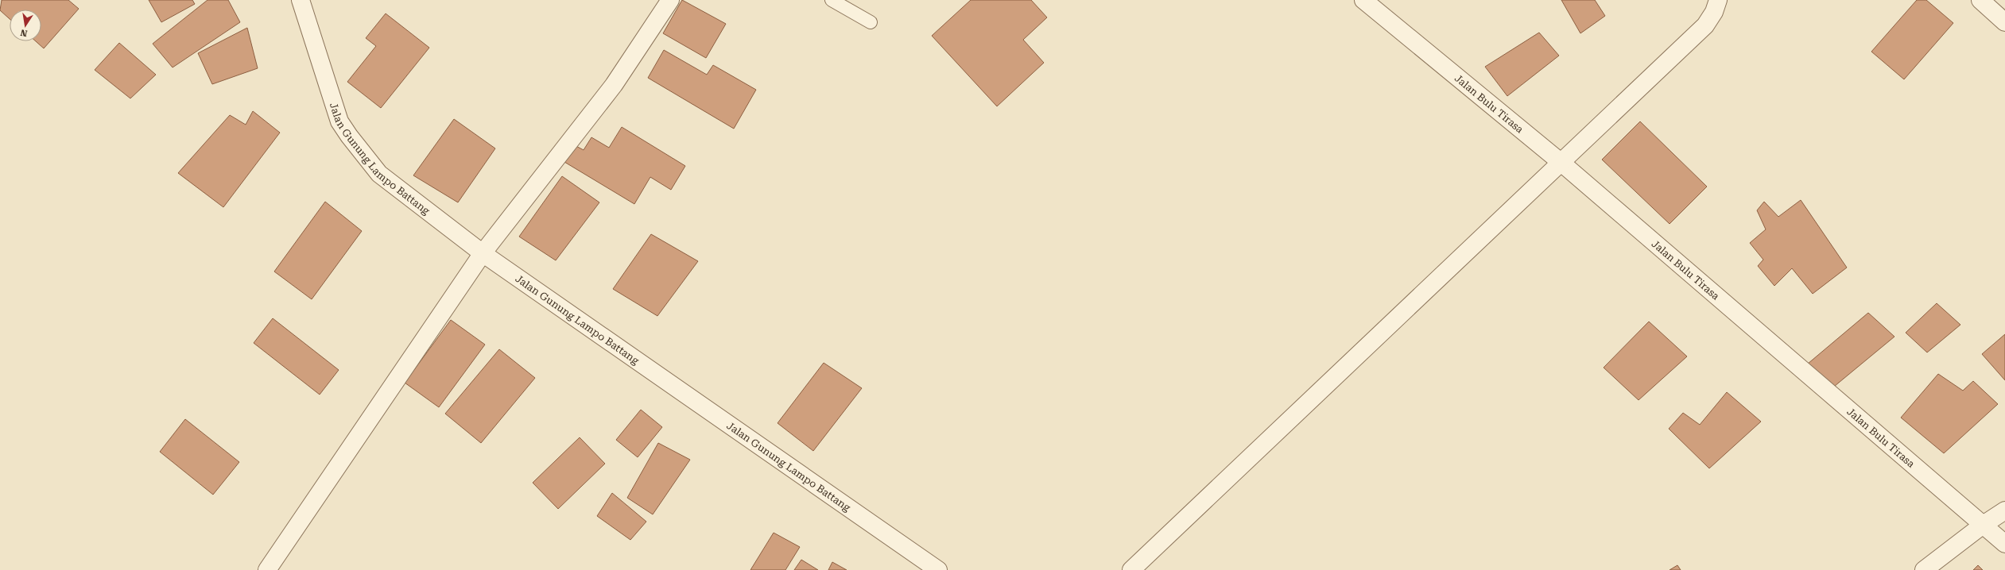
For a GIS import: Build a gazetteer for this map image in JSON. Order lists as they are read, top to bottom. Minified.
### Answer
{"streets":{"street":["Jalan Bulu Tirasa","Jalan Gunung Lampo Battang"]},"north":"bottom"}
